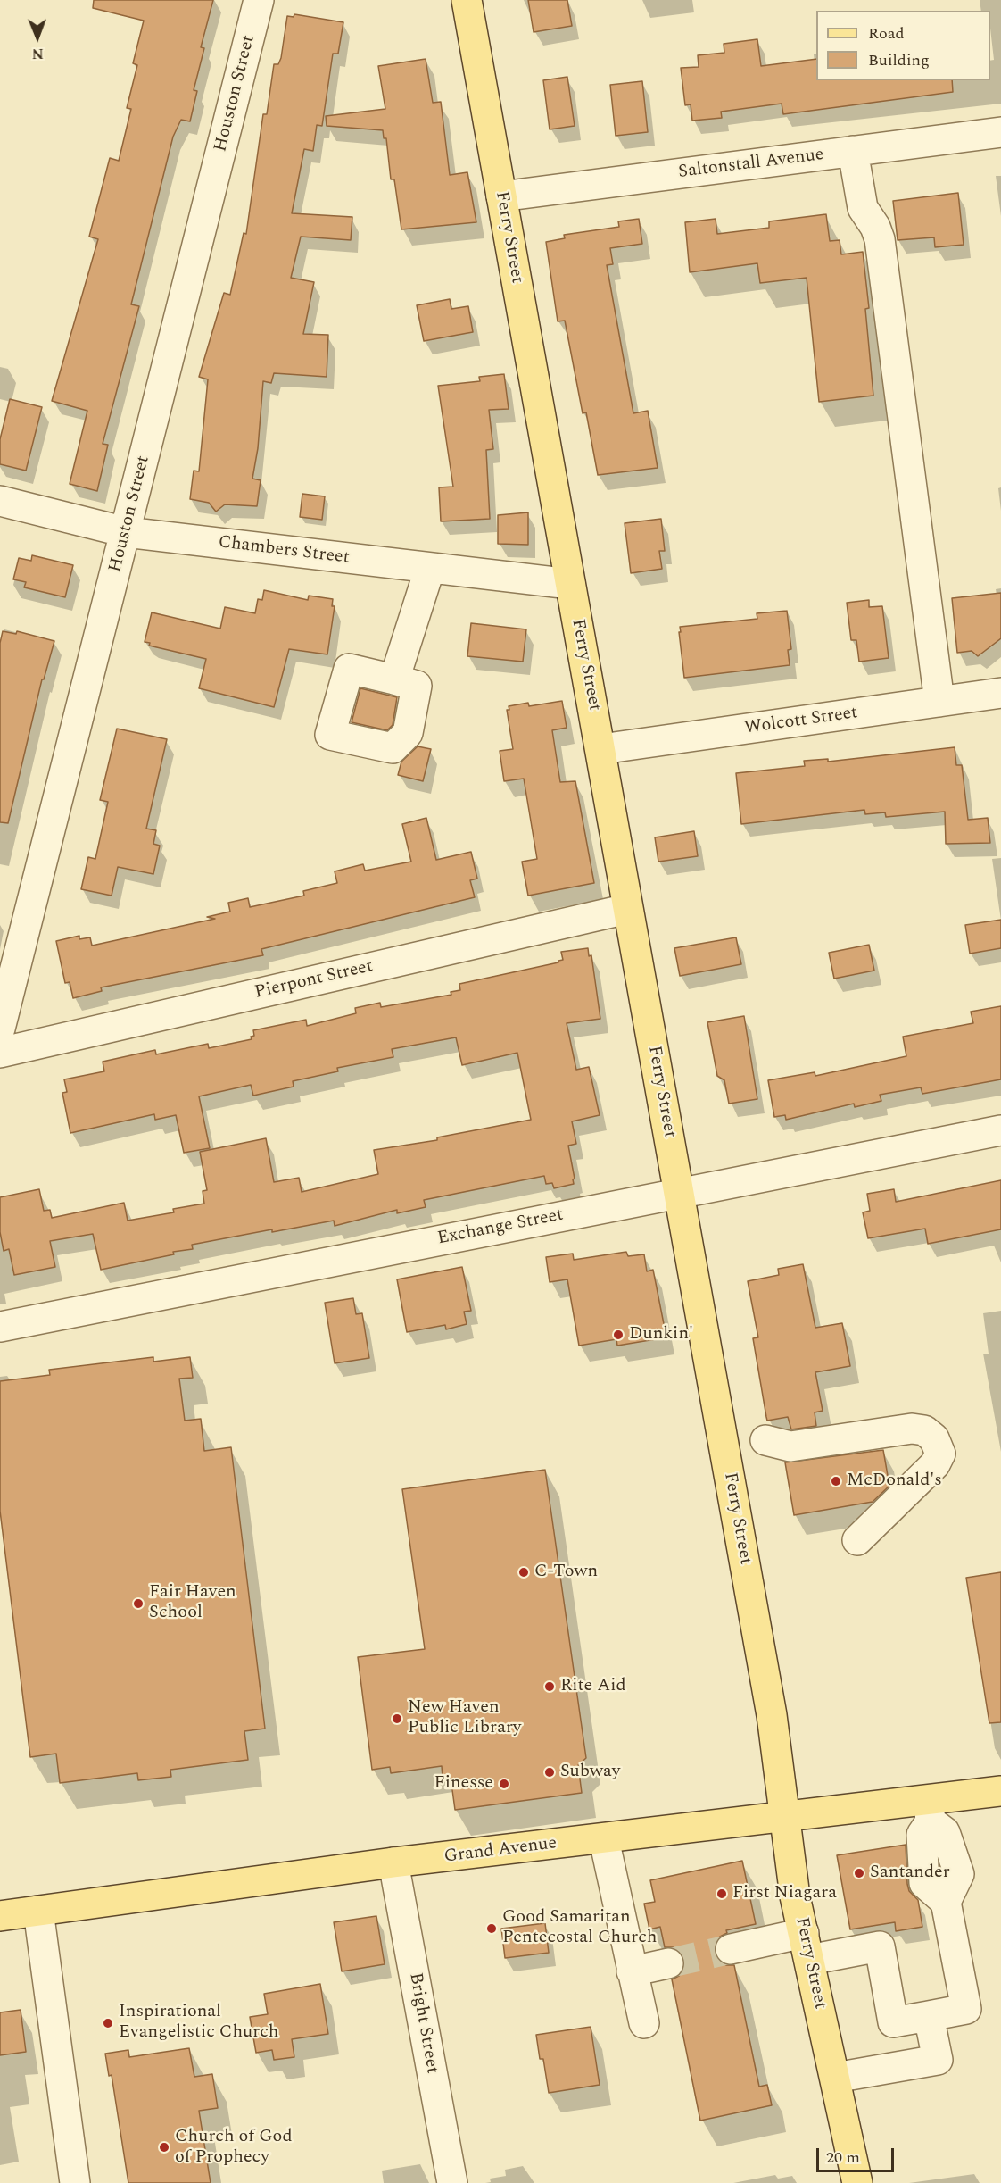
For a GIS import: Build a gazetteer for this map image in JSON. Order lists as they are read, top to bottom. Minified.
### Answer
{"streets":{"main road":["Ferry Street","Grand Avenue"],"street":["Houston Street","Saltonstall Avenue","Chambers Street","Wolcott Street","Pierpont Street","Exchange Street","Bright Street"]},"crossings":[["Houston Street","Chambers Street"],["Saltonstall Avenue","Ferry Street"],["Ferry Street","Chambers Street"],["Ferry Street","Wolcott Street"],["Ferry Street","Pierpont Street"],["Ferry Street","Exchange Street"],["Ferry Street","Grand Avenue"],["Grand Avenue","Bright Street"]],"places":["Dunkin'","McDonald's","C-Town","Fair Haven School","Rite Aid","New Haven Public Library","Subway","Finesse","Santander","First Niagara","Good Samaritan Pentecostal Church","Inspirational Evangelistic Church","Church of God of Prophecy"],"legend":["Road","Building"],"scale_bar":"20 m","north":"bottom"}
